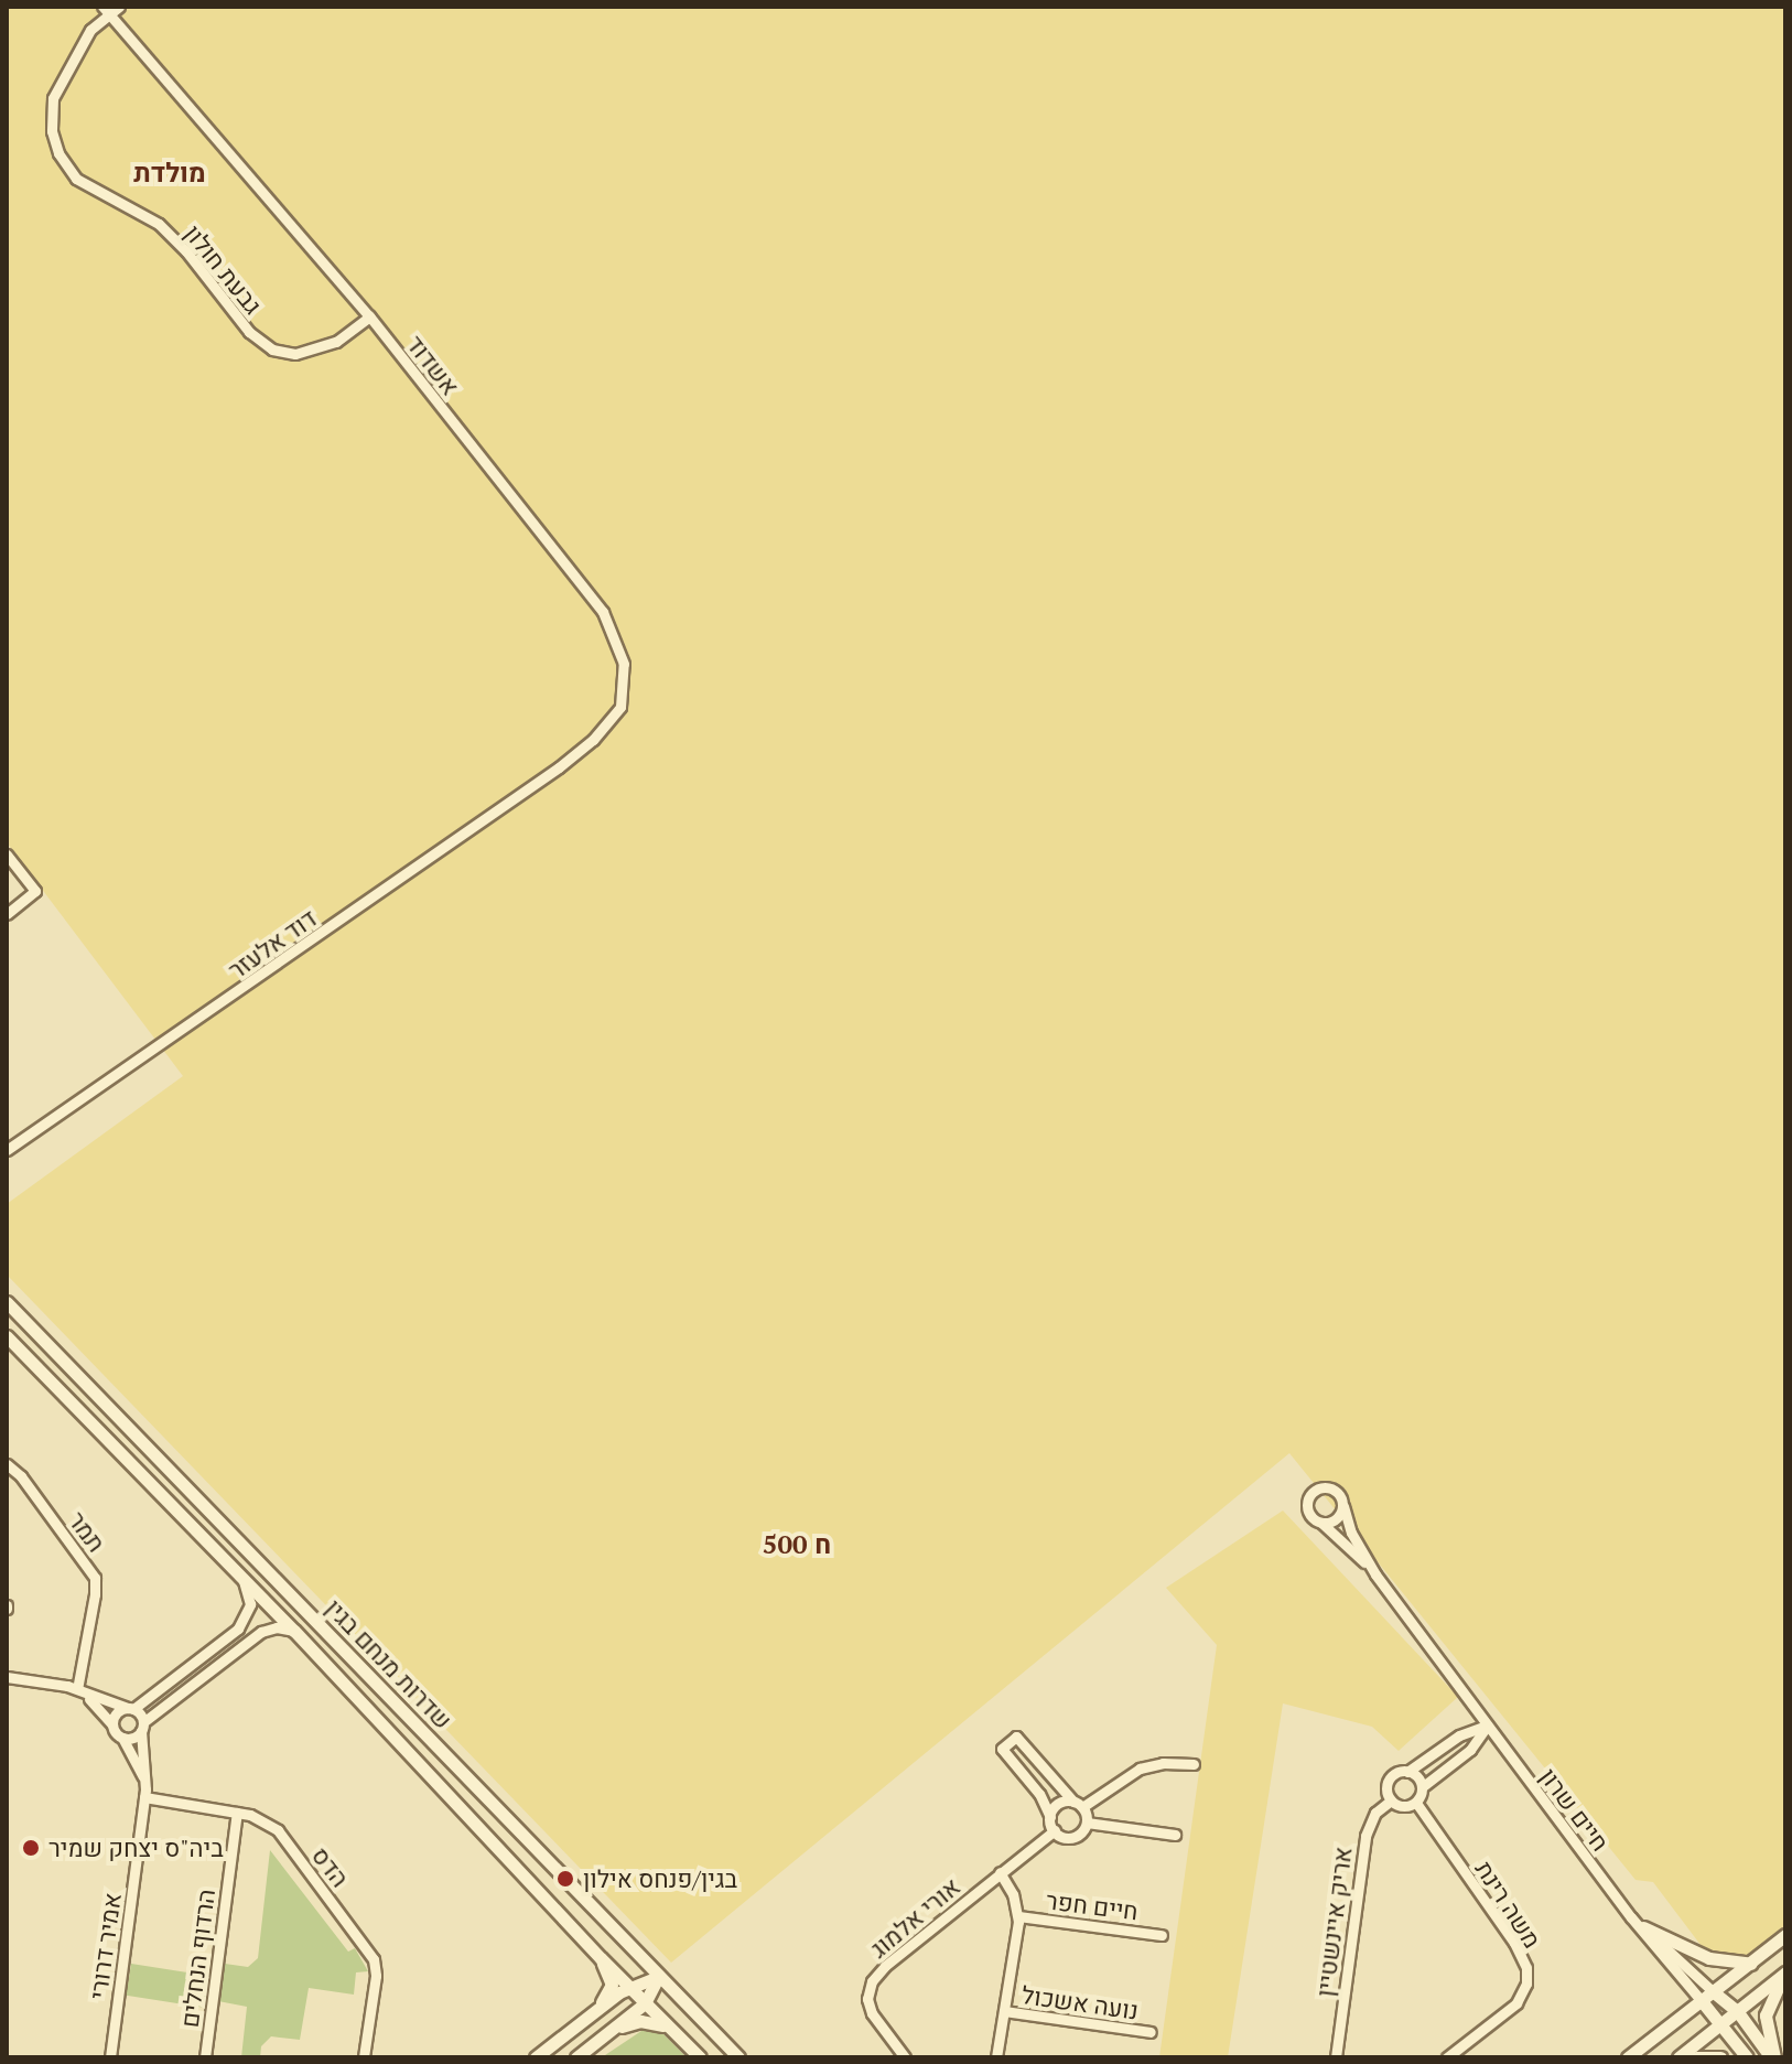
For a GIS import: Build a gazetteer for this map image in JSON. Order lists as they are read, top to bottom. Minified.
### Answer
{"streets":{"street":["גבעת חולון","אשדוד","דוד אלעזר","תמר","שדרות מנחם בגין","חיים שרון","הדס","משה רינת","חיים חפר","אורי אלמוג","אריק איינשטיין","אמיר דרורי","הרדוף הנחלים","נועה אשכול"]},"crossings":[["גבעת חולון","אשדוד"],["אשדוד","דוד אלעזר"],["הדס","אמיר דרורי"],["הדס","הרדוף הנחלים"],["משה רינת","אריק איינשטיין"]],"districts":["מולדת","ח 500"],"places":["ביה\"ס יצחק שמיר","בגין/פנחס אילון"]}
